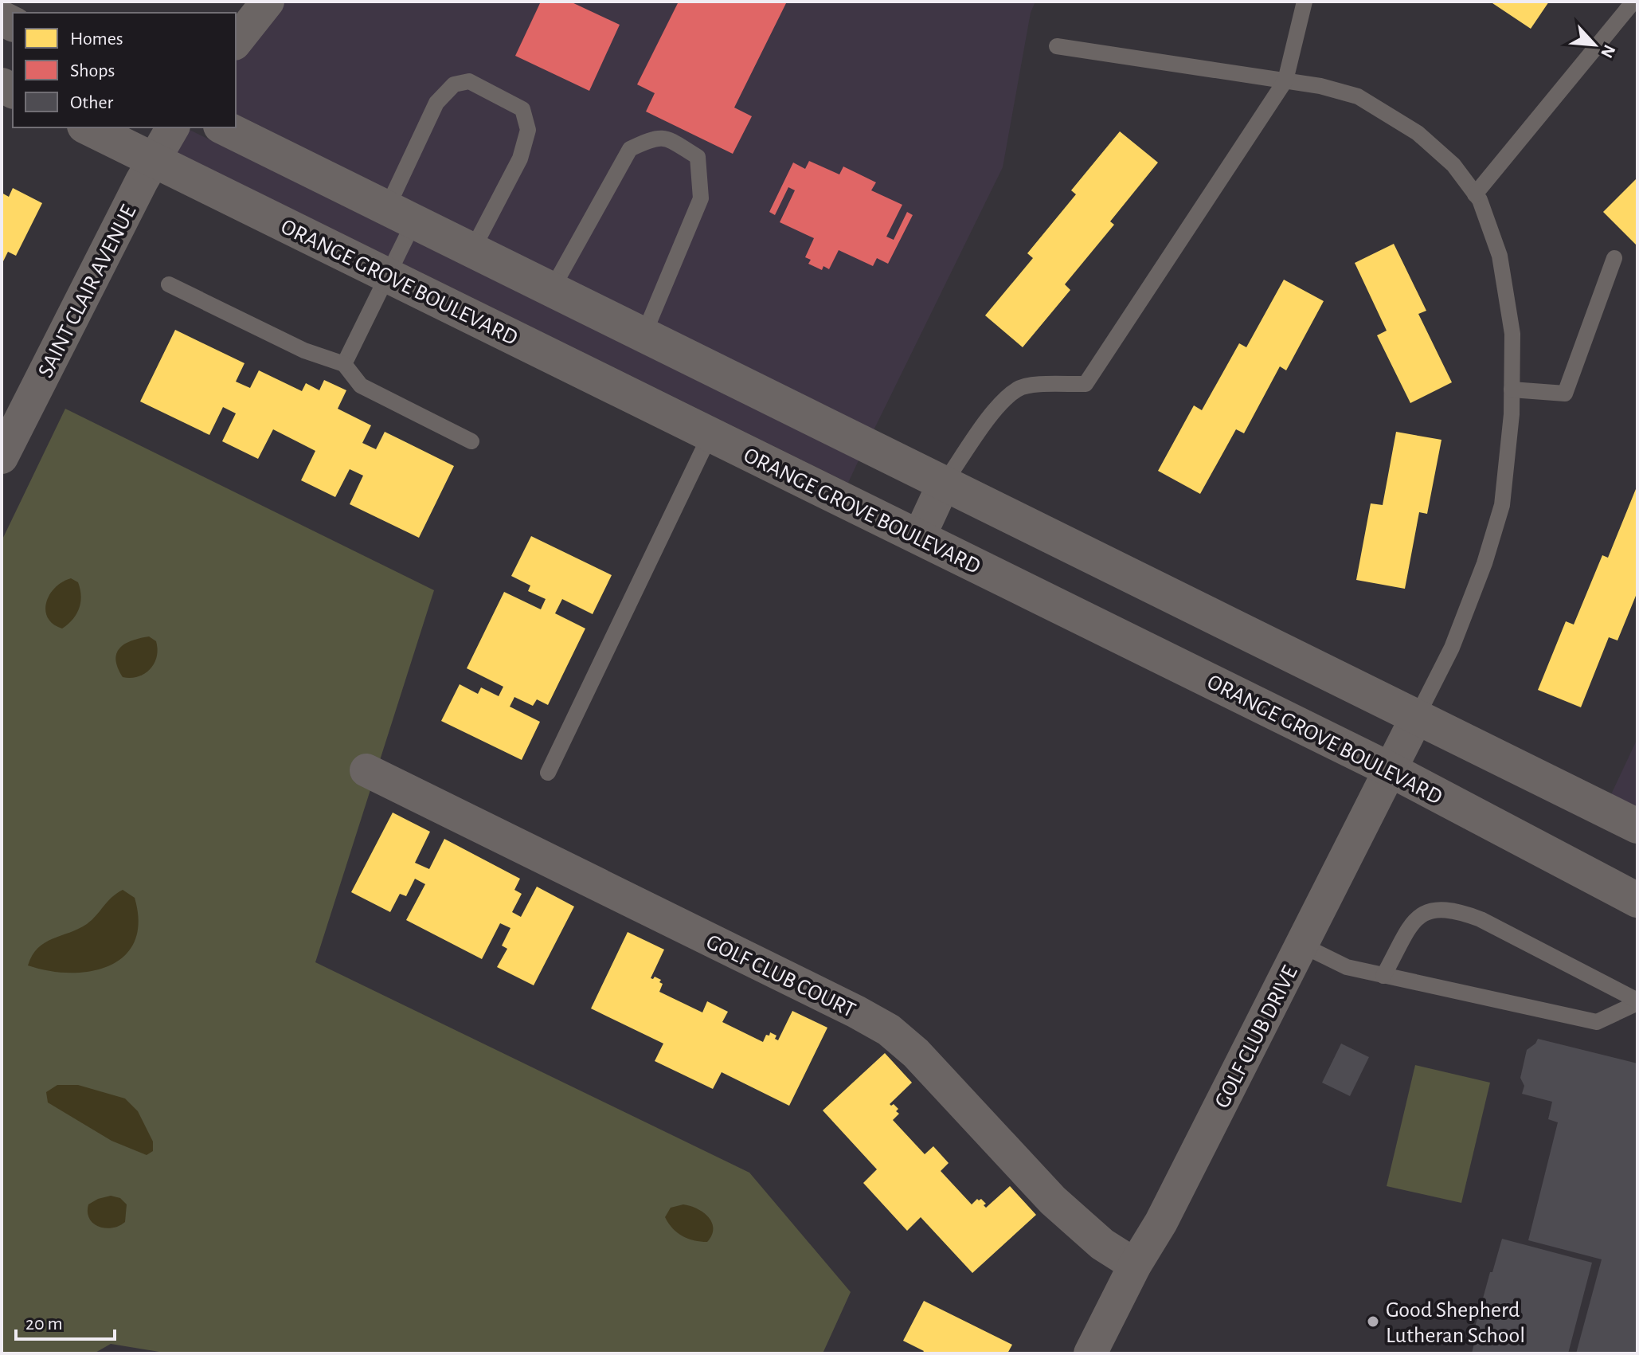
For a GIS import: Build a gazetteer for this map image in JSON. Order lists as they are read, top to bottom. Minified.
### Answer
{"streets":{"street":["ORANGE GROVE BOULEVARD","SAINT CLAIR AVENUE","GOLF CLUB COURT","GOLF CLUB DRIVE"]},"crossings":[["ORANGE GROVE BOULEVARD","SAINT CLAIR AVENUE"],["ORANGE GROVE BOULEVARD","GOLF CLUB DRIVE"],["GOLF CLUB COURT","GOLF CLUB DRIVE"]],"places":["Good Shepherd Lutheran School"],"legend":["Homes","Shops","Other"],"scale_bar":"20 m","north":"bottom right"}
